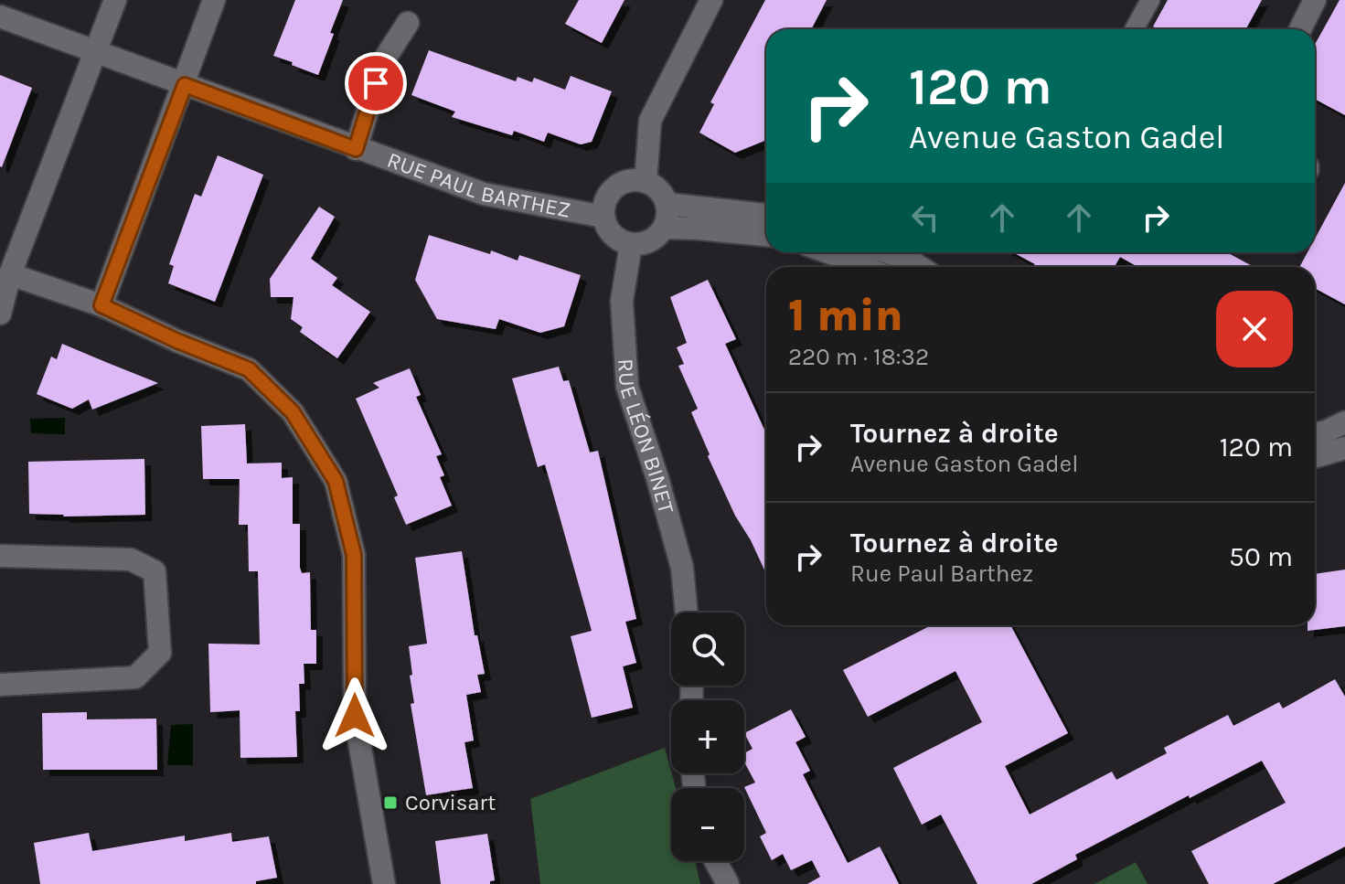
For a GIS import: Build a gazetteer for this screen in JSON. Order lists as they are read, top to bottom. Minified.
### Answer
{"streets":{"street":["RUE PAUL BARTHEZ","RUE LÉON BINET"]},"crossings":[["RUE PAUL BARTHEZ","RUE LÉON BINET"]],"places":{"transit":["Corvisart"]},"page":{"turn":["120 m","Avenue Gaston Gadel"],"heading":["1 min","220 m · 18:32"],"list":[{"name":"Tournez à droite","note":"Avenue Gaston Gadel","value":"120 m"},{"name":"Tournez à droite","note":"Rue Paul Barthez","value":"50 m"}],"map_buttons":["+","−"]}}
